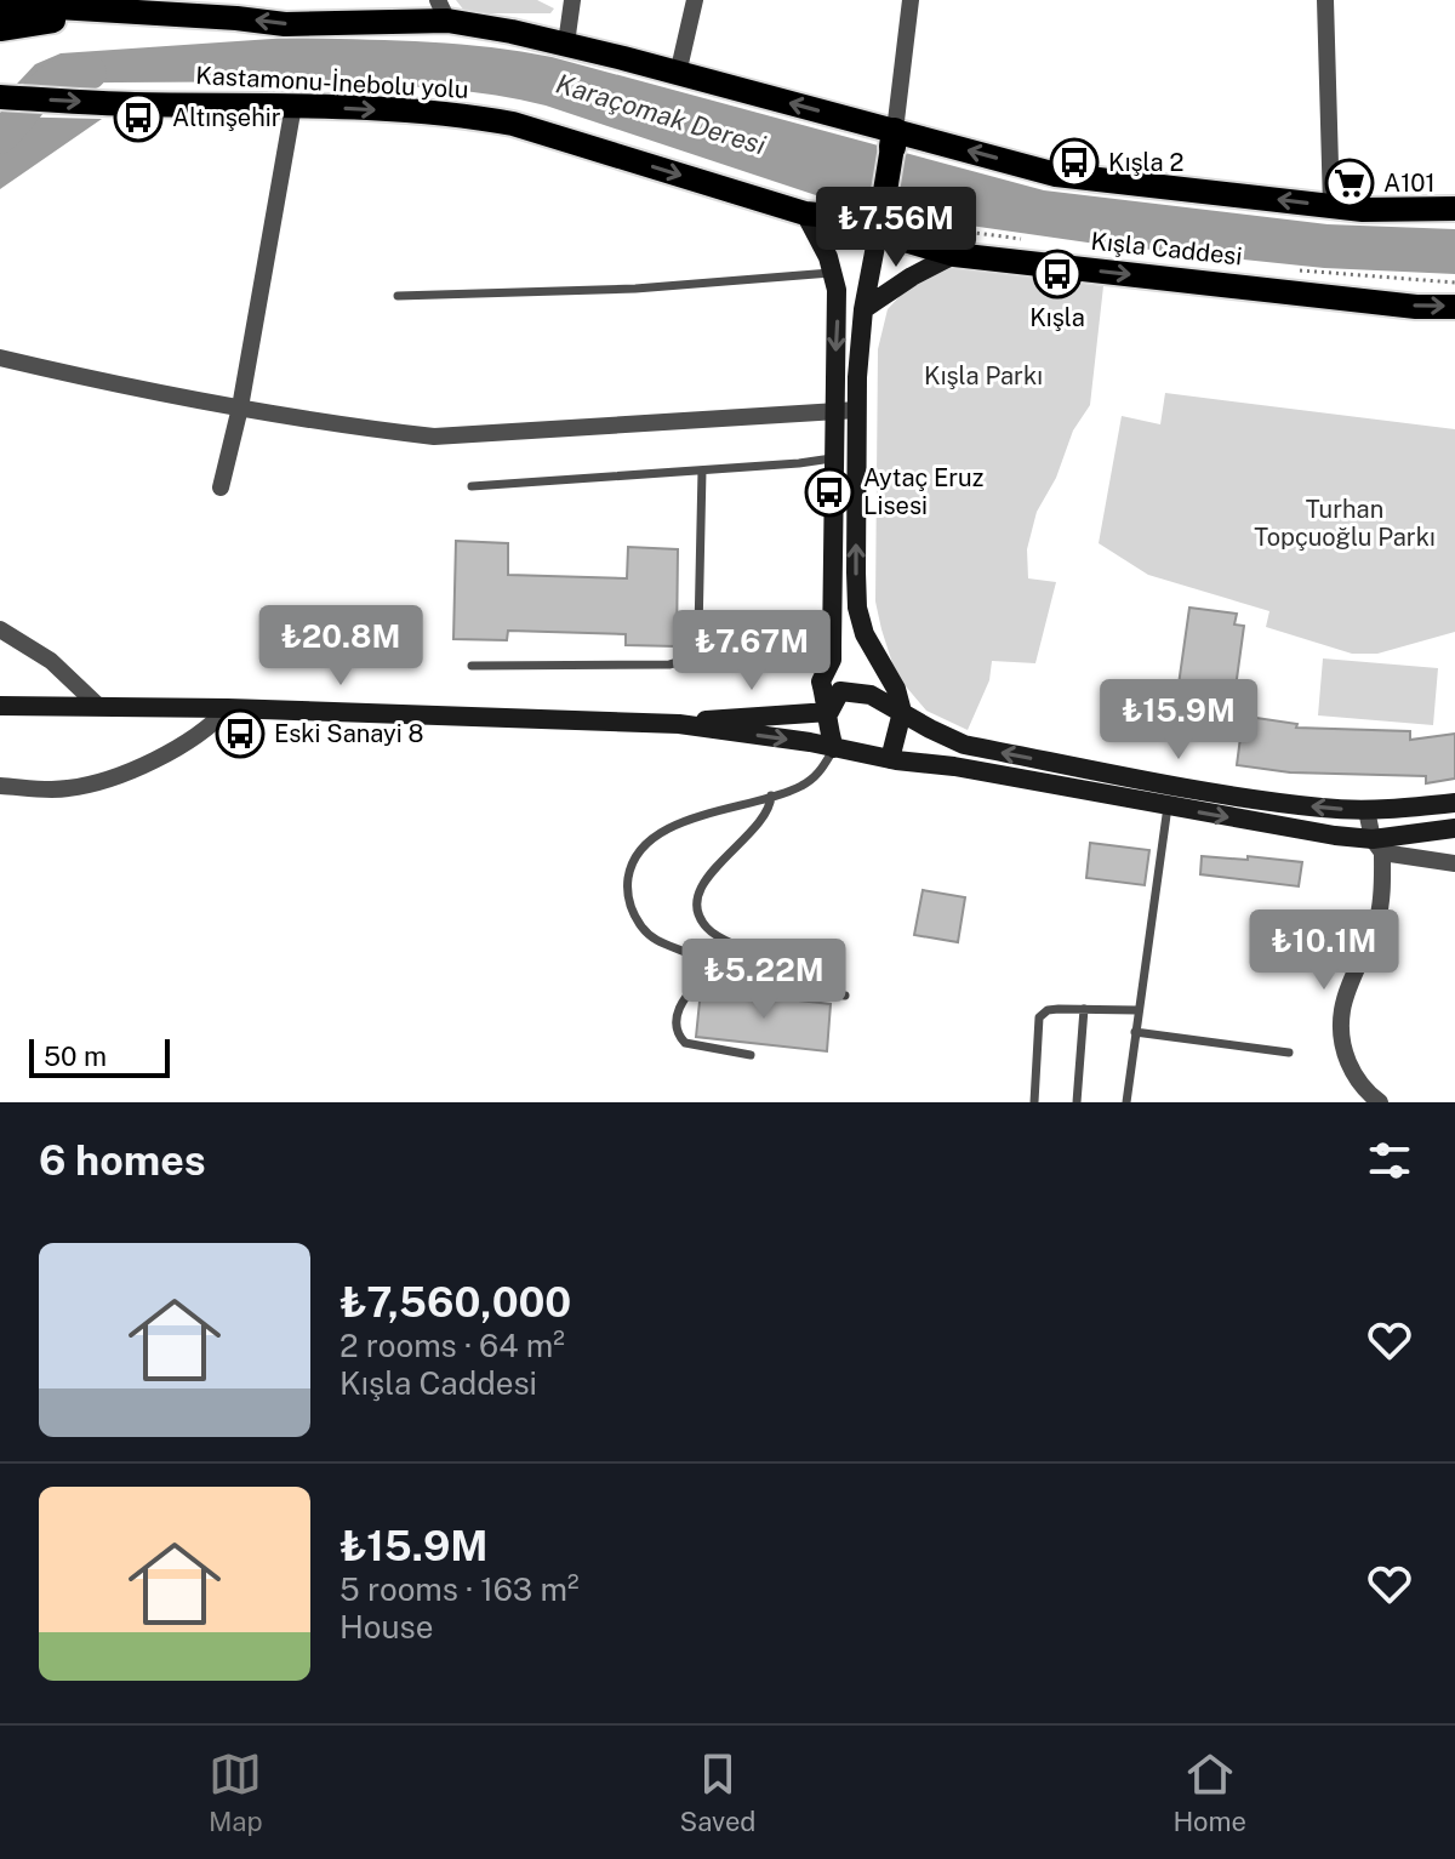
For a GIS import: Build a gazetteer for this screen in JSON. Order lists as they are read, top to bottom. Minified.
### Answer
{"streets":{"main road":["Kastamonu-İnebolu yolu","Kışla Caddesi"]},"crossings":[["Kastamonu-İnebolu yolu","Kışla Caddesi"]],"water":["Karaçomak Deresi"],"parks":["Kışla Parkı","Turhan Topçuoğlu Parkı"],"places":{"bus stop":["Altınşehir","Kışla 2","Kışla","Aytaç Eruz Lisesi","Eski Sanayi 8"],"supermarket":["A101"]},"scale_bar":"50 m","page":{"price":["₺7.56M","₺20.8M","₺7.67M","₺15.9M","₺10.1M","₺5.22M"],"scale":"50 m","heading":"6 homes","list":[{"name":"₺7,560,000","note":"2 rooms · 64 m² · Kışla Caddesi"},{"name":"₺15.9M","note":"5 rooms · 163 m² · House"}],"tabs":["Map","Saved","Home"]}}
